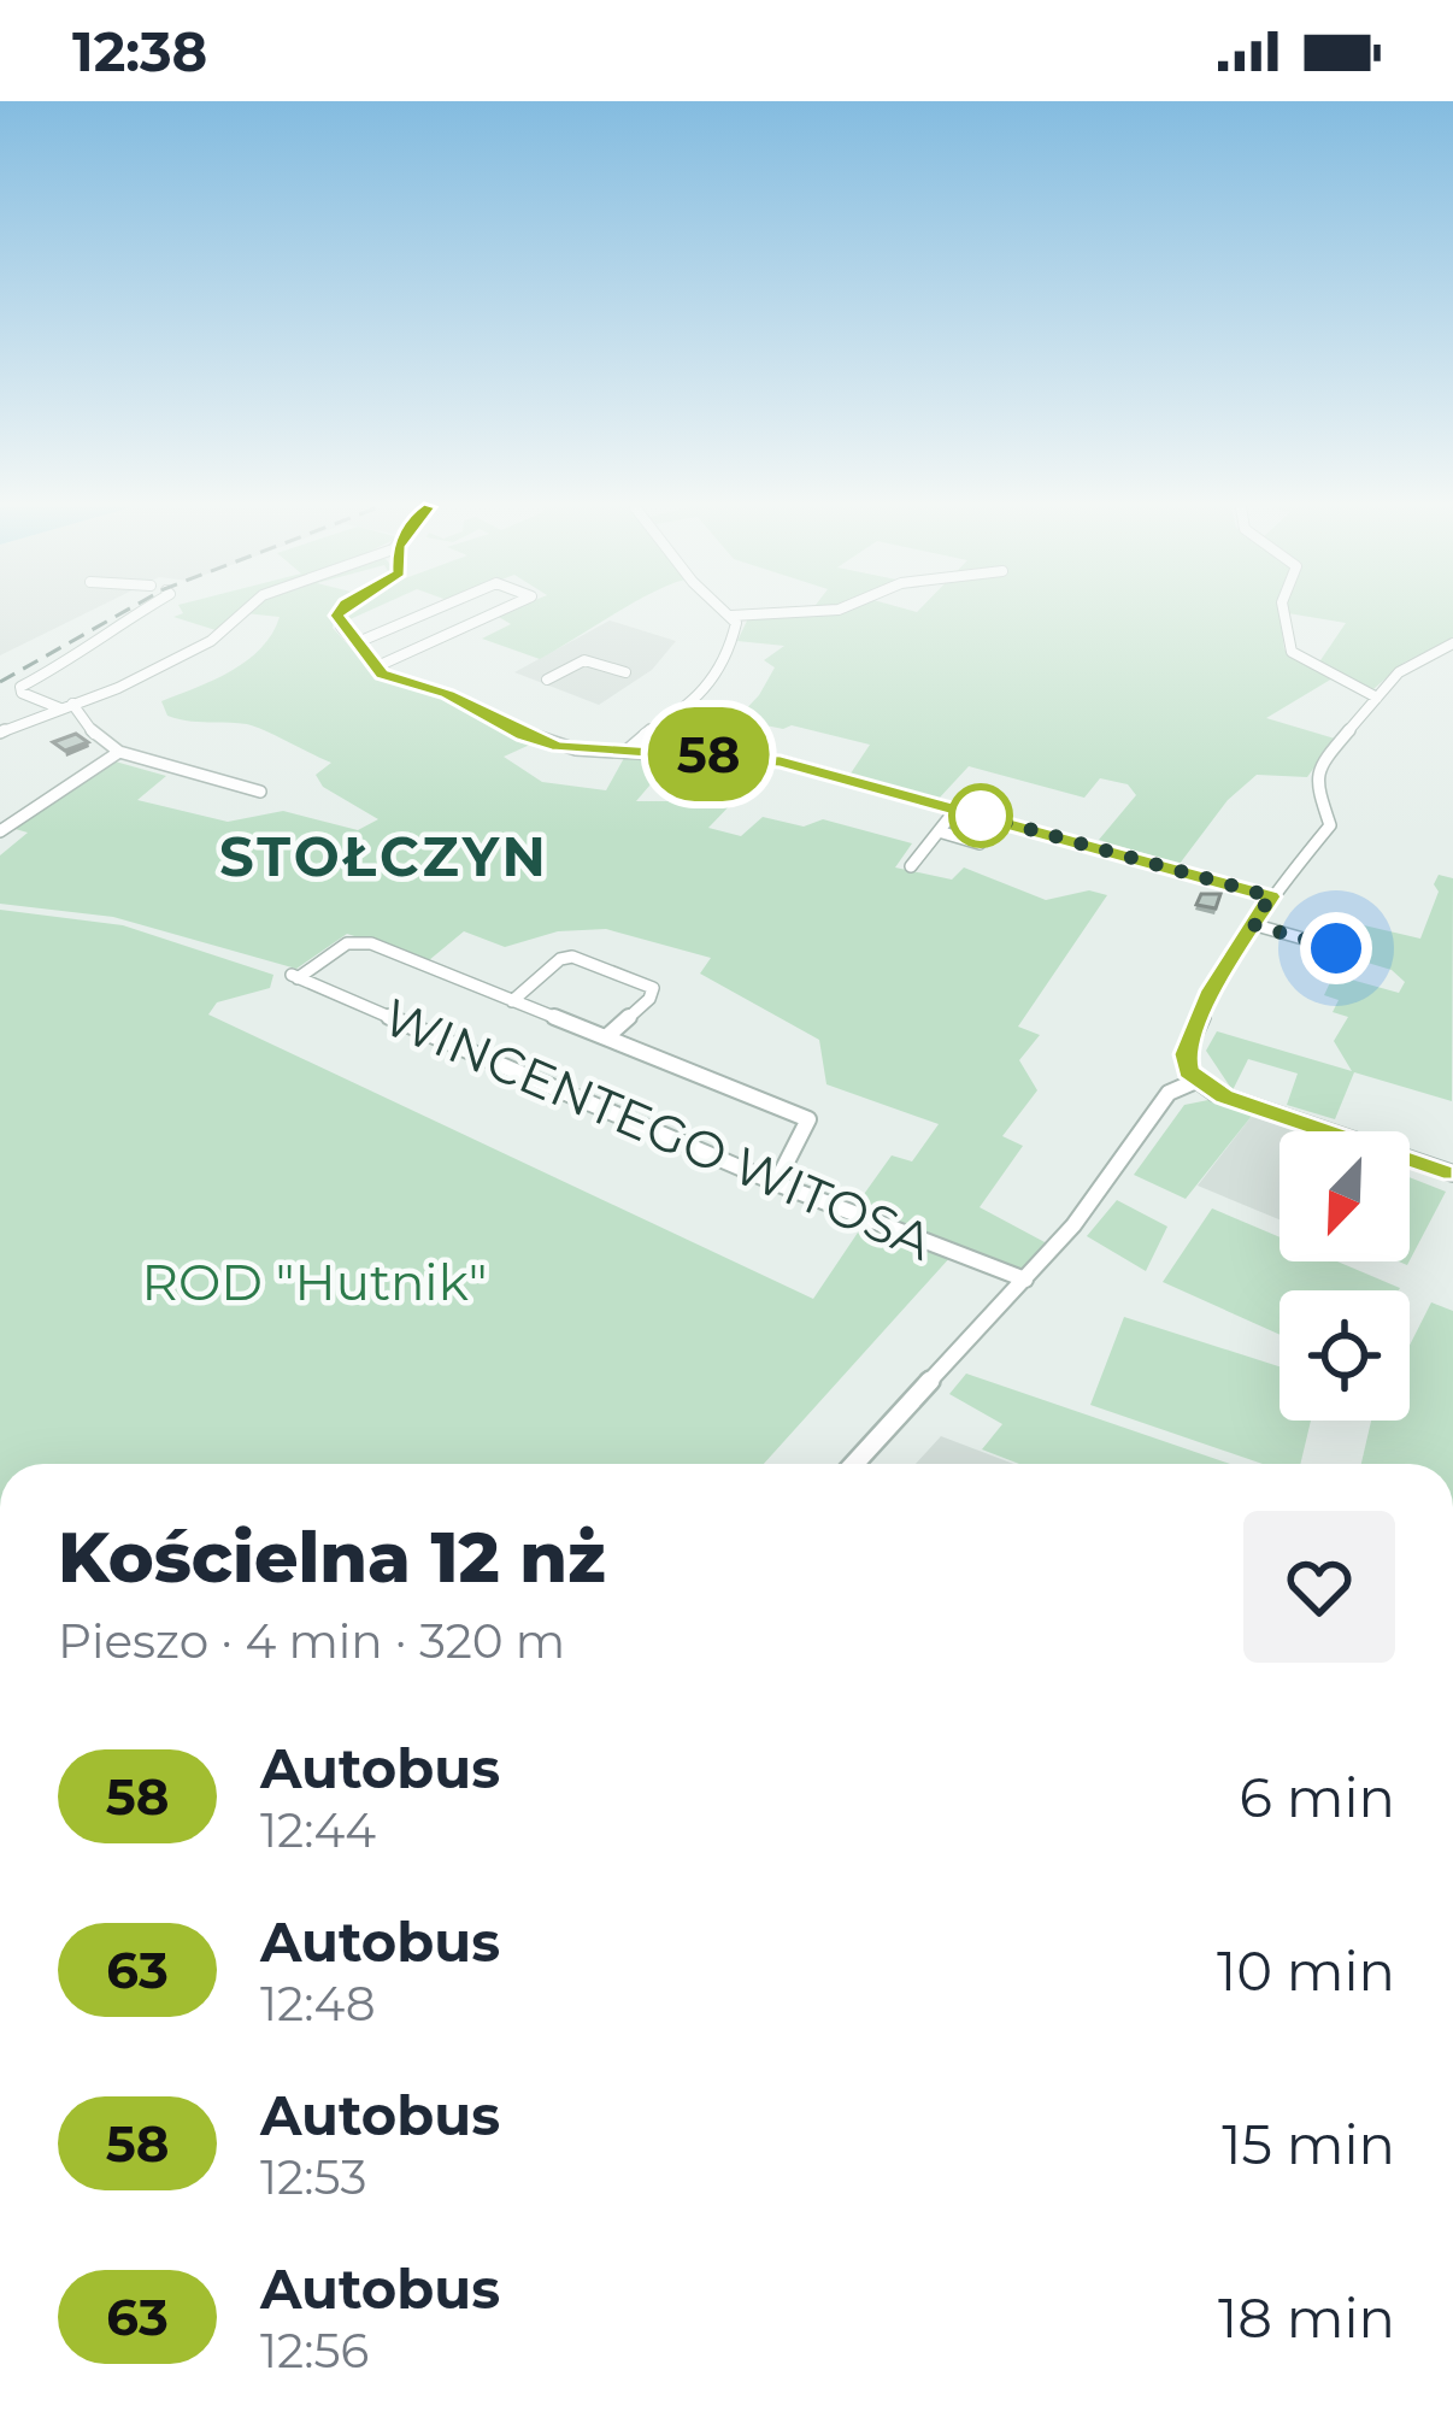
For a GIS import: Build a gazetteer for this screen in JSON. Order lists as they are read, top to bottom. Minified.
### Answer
{"streets":{"street":["WINCENTEGO WITOSA"]},"districts":["STOŁCZYN"],"parks":["ROD \"Hutnik\""],"lines":["bus line 58"],"north":"bottom left","page":{"status":"12:38","on_map":"58","heading":["Kościelna 12 nż","Pieszo · 4 min · 320 m"],"list":[{"mark":"58","name":"Autobus","note":"12:44","value":"6 min"},{"mark":"63","name":"Autobus","note":"12:48","value":"10 min"},{"mark":"58","name":"Autobus","note":"12:53","value":"15 min"},{"mark":"63","name":"Autobus","note":"12:56","value":"18 min"}]}}
